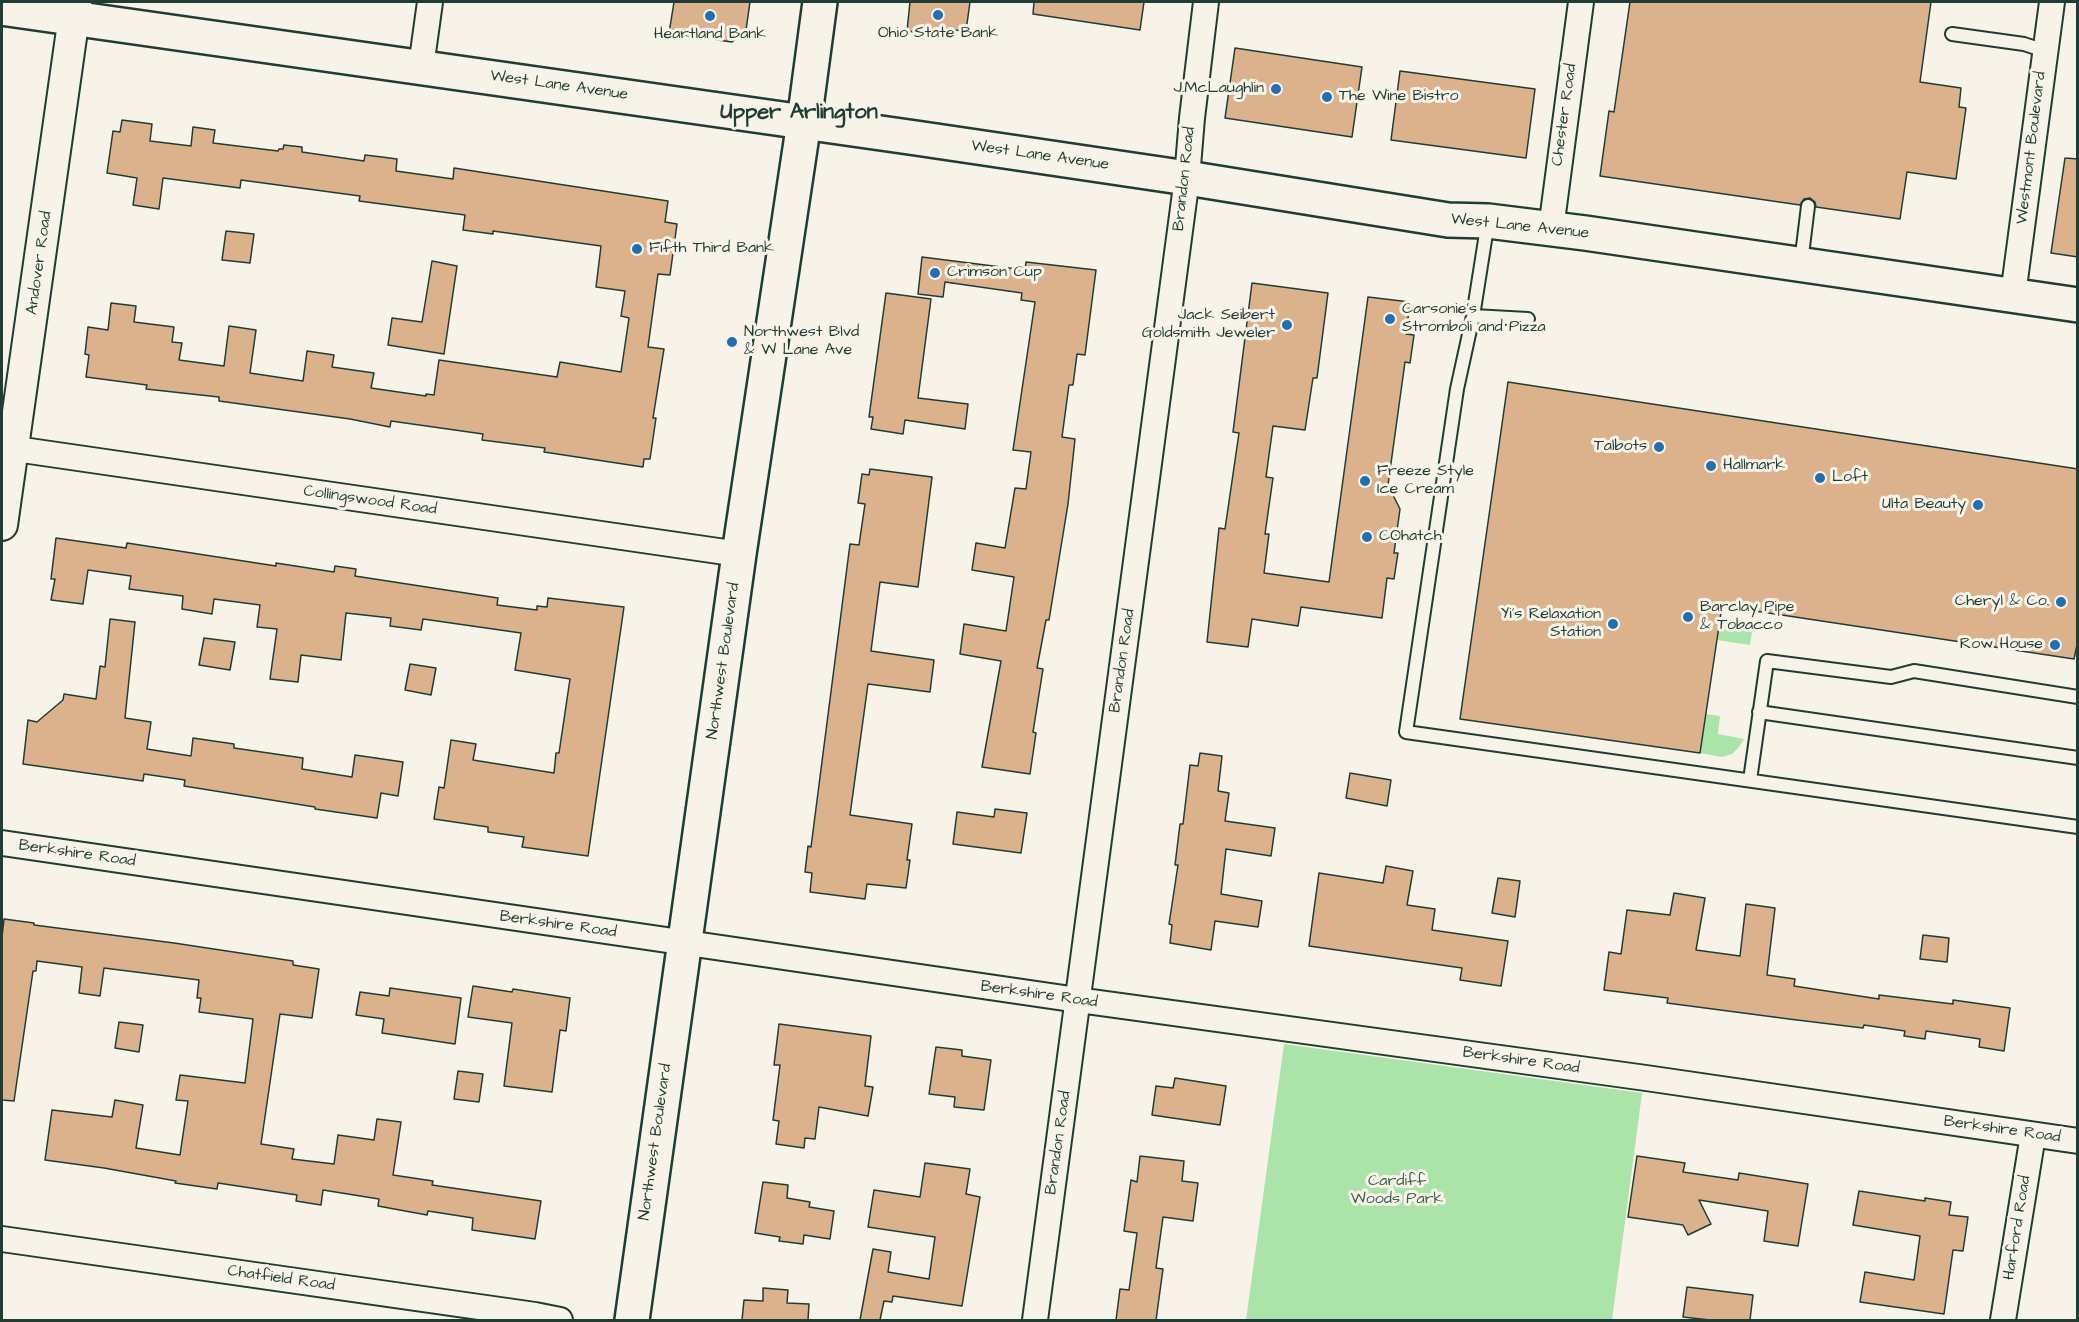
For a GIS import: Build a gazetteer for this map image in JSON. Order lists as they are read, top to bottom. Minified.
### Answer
{"streets":{"main road":["West Lane Avenue","Northwest Boulevard"],"street":["Chester Road","Westmont Boulevard","Brandon Road","Andover Road","Collingswood Road","Berkshire Road","Harford Road","Chatfield Road"]},"crossings":[["West Lane Avenue","Chester Road"],["West Lane Avenue","Westmont Boulevard"],["West Lane Avenue","Brandon Road"],["West Lane Avenue","Andover Road"],["West Lane Avenue","Northwest Boulevard"],["Brandon Road","Berkshire Road"],["Andover Road","Collingswood Road"],["Collingswood Road","Northwest Boulevard"],["Northwest Boulevard","Berkshire Road"],["Berkshire Road","Harford Road"]],"districts":["Upper Arlington"],"parks":["Cardiff Woods Park"],"places":["Ohio State Bank","Heartland Bank","J.McLaughlin","The Wine Bistro","Fifth Third Bank","Crimson Cup","Carsonie's Stromboli and Pizza","Jack Seibert Goldsmith Jeweler","Northwest Blvd & W Lane Ave","Talbots","Hallmark","Loft","Freeze Style Ice Cream","Ulta Beauty","COhatch","Cheryl & Co.","Barclay Pipe & Tobacco","Yi's Relaxation Station","Row House"]}
